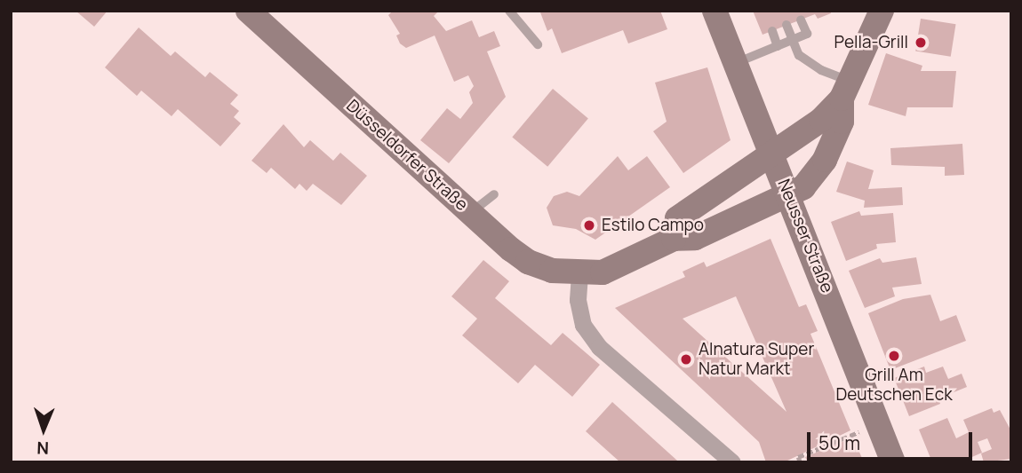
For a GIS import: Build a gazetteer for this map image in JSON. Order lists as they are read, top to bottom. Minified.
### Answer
{"streets":{"main road":["Düsseldorfer Straße","Neusser Straße"]},"crossings":[["Düsseldorfer Straße","Neusser Straße"]],"places":["Pella-Grill","Estilo Campo","Grill Am Deutschen Eck","Alnatura Super Natur Markt"],"scale_bar":"50 m","north":"bottom"}
